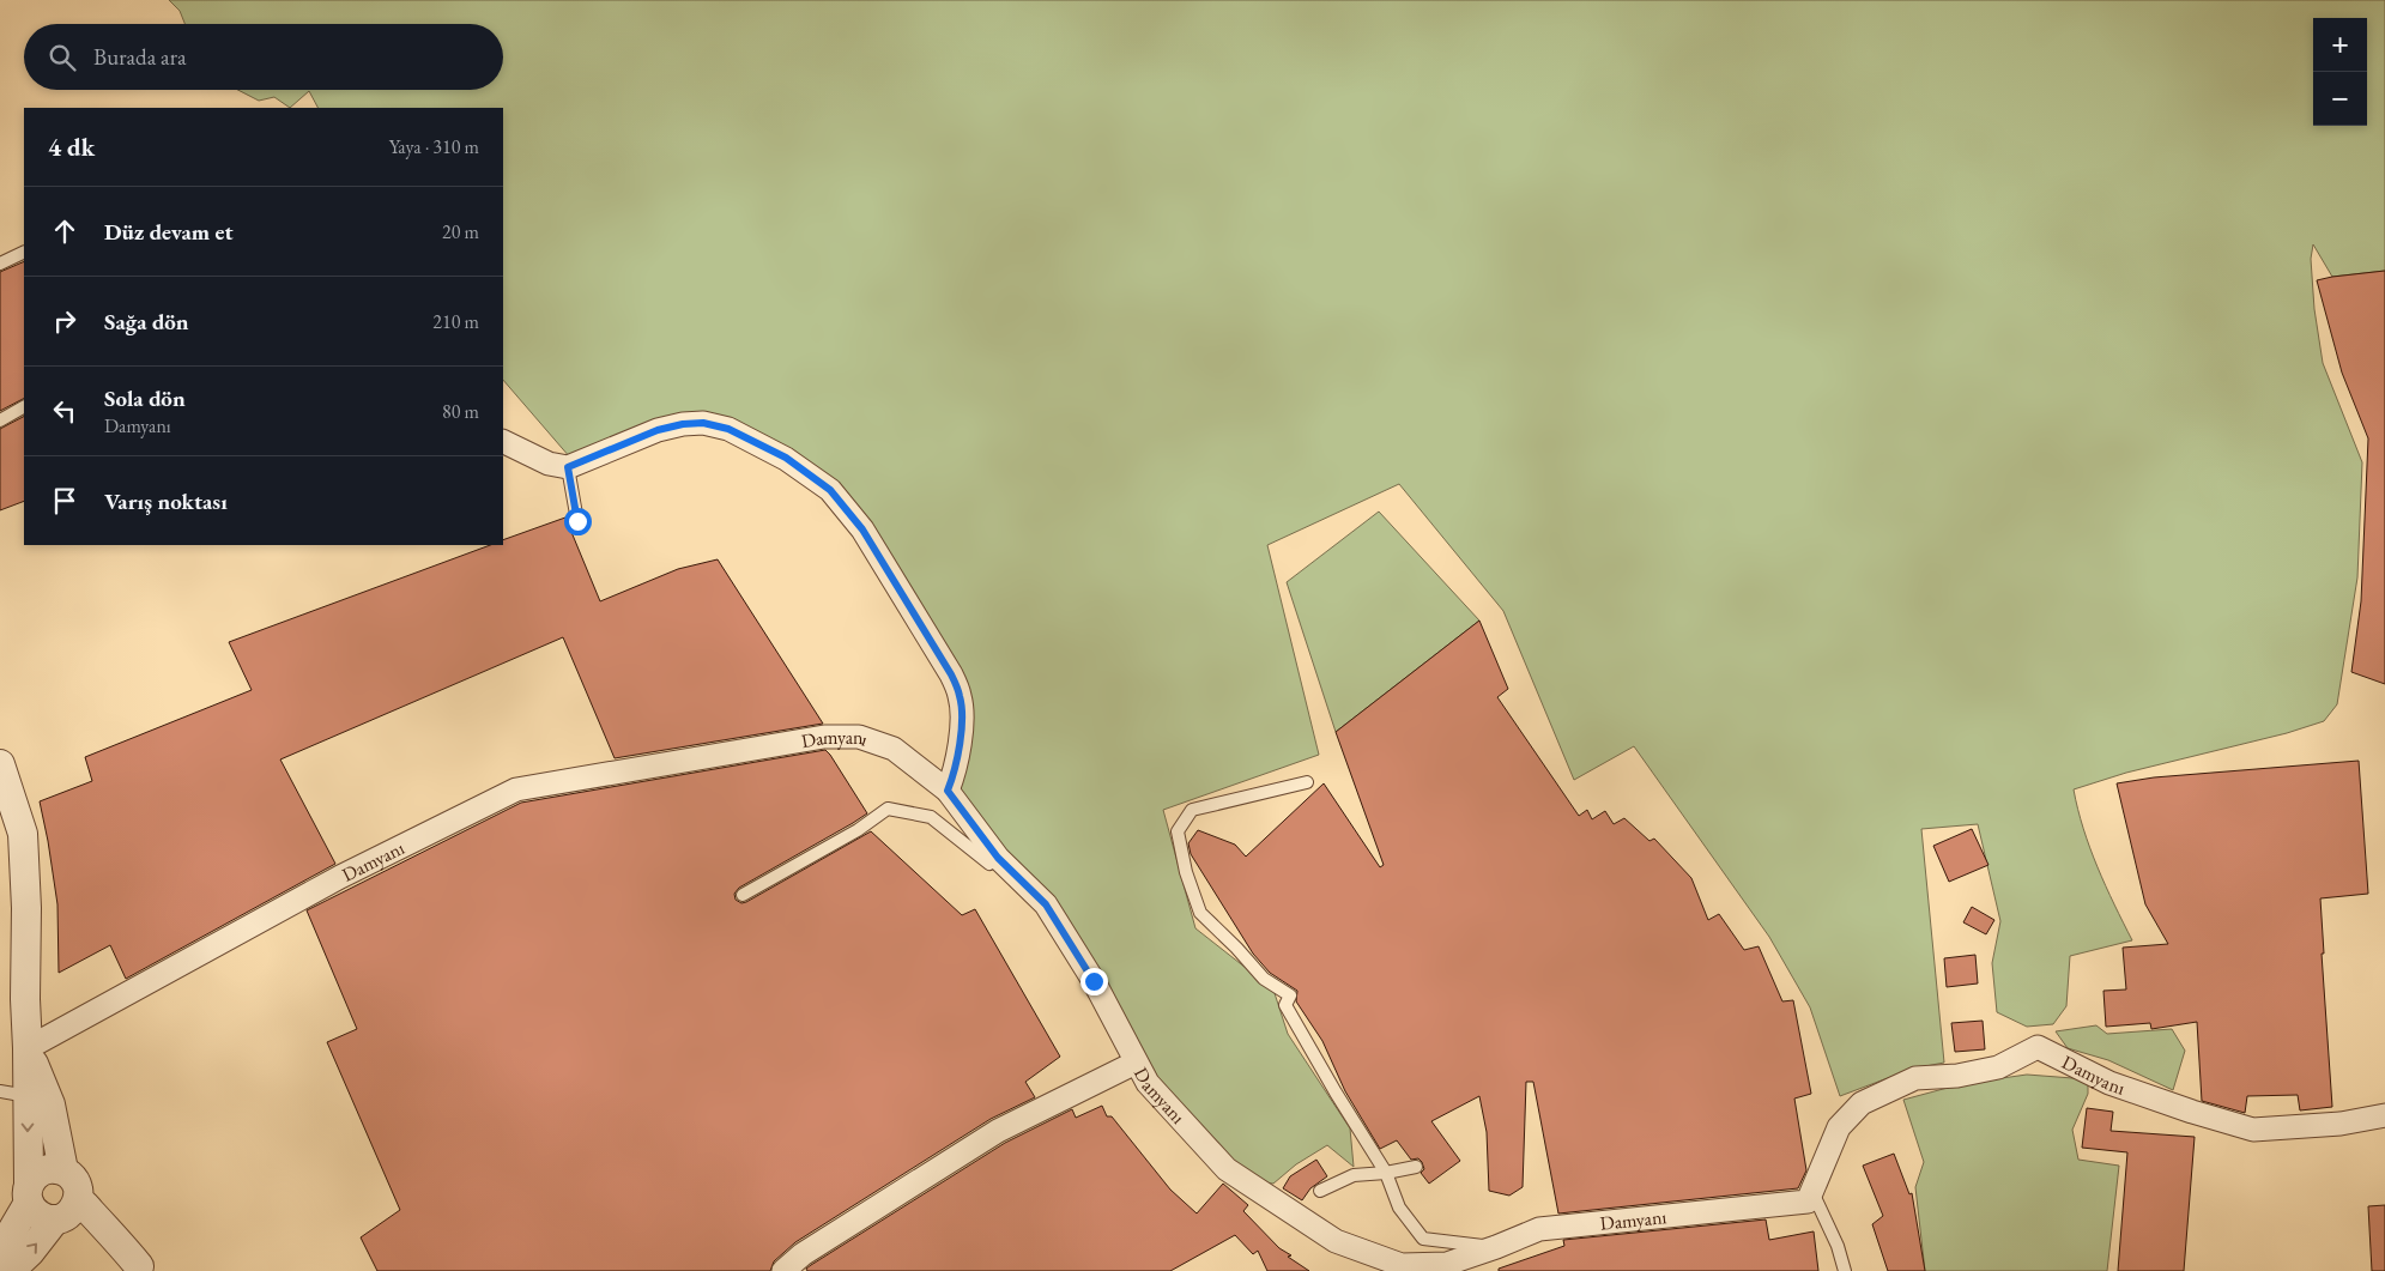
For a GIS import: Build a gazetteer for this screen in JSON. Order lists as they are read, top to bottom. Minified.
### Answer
{"streets":{"street":["Damyanı"]},"page":{"map_buttons":["+","−"],"search":"Burada ara","heading":["4 dk","Yaya · 310 m"],"list":[["Düz devam et","20 m"],["Sağa dön","210 m"],["Sola dön","Damyanı","80 m"],"Varış noktası"]}}
